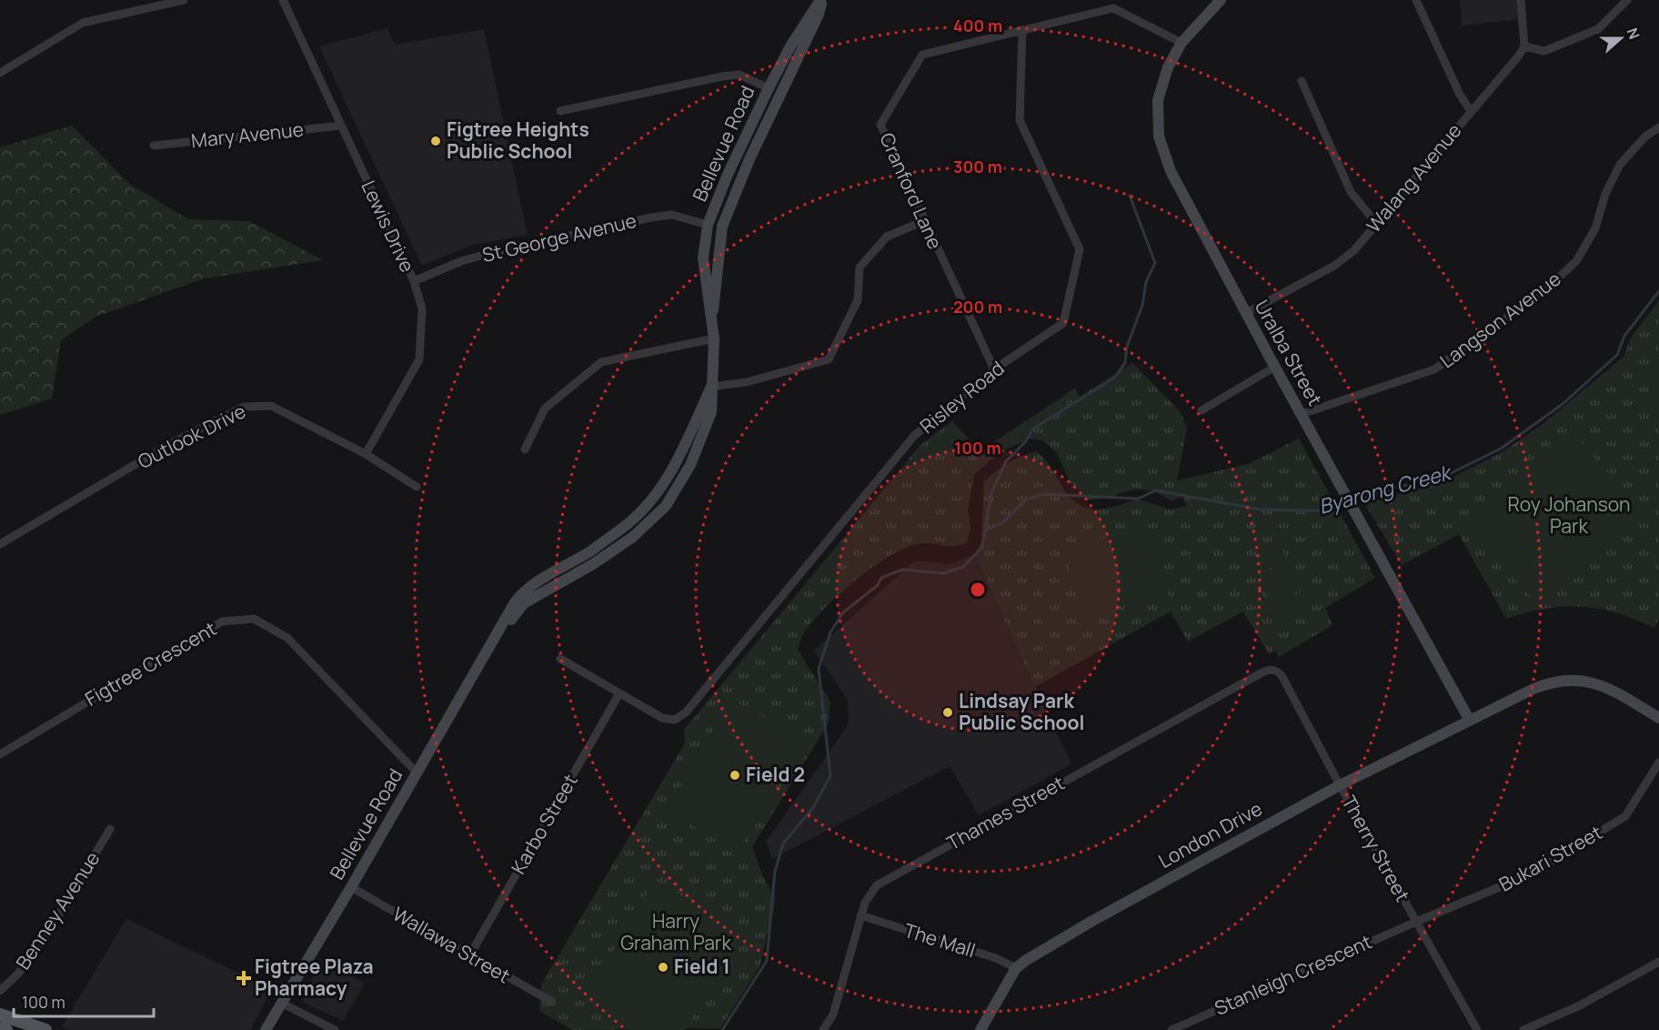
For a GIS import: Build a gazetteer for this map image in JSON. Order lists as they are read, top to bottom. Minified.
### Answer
{"streets":{"street":["Mary Avenue","Bellevue Road","Walang Avenue","Cranford Lane","Lewis Drive","St George Avenue","Langson Avenue","Uralba Street","Risley Road","Outlook Drive","Figtree Crescent","Thames Street","Karbo Street","London Drive","Therry Street","Bukari Street","Benney Avenue","The Mall","Wallawa Street","Stanleigh Crescent"]},"crossings":[["Mary Avenue","Lewis Drive"],["Bellevue Road","St George Avenue"],["Bellevue Road","Figtree Crescent"],["Bellevue Road","Wallawa Street"],["Walang Avenue","Uralba Street"],["Cranford Lane","Uralba Street"],["Cranford Lane","Risley Road"],["Lewis Drive","St George Avenue"],["Lewis Drive","Outlook Drive"],["Langson Avenue","Uralba Street"],["Uralba Street","London Drive"],["Risley Road","Karbo Street"],["Thames Street","Therry Street"],["Thames Street","The Mall"],["Karbo Street","Wallawa Street"],["London Drive","Therry Street"],["London Drive","The Mall"],["Therry Street","Bukari Street"],["Therry Street","Stanleigh Crescent"],["Bukari Street","Stanleigh Crescent"]],"water":["Byarong Creek"],"parks":["Roy Johanson Park","Harry Graham Park"],"places":{"other":["Figtree Heights Public School","Lindsay Park Public School","Field 2","Field 1"],"health":["Figtree Plaza Pharmacy"]},"scale_bar":"100 m","north":"right","rings":["400 m","300 m","200 m","100 m"]}
